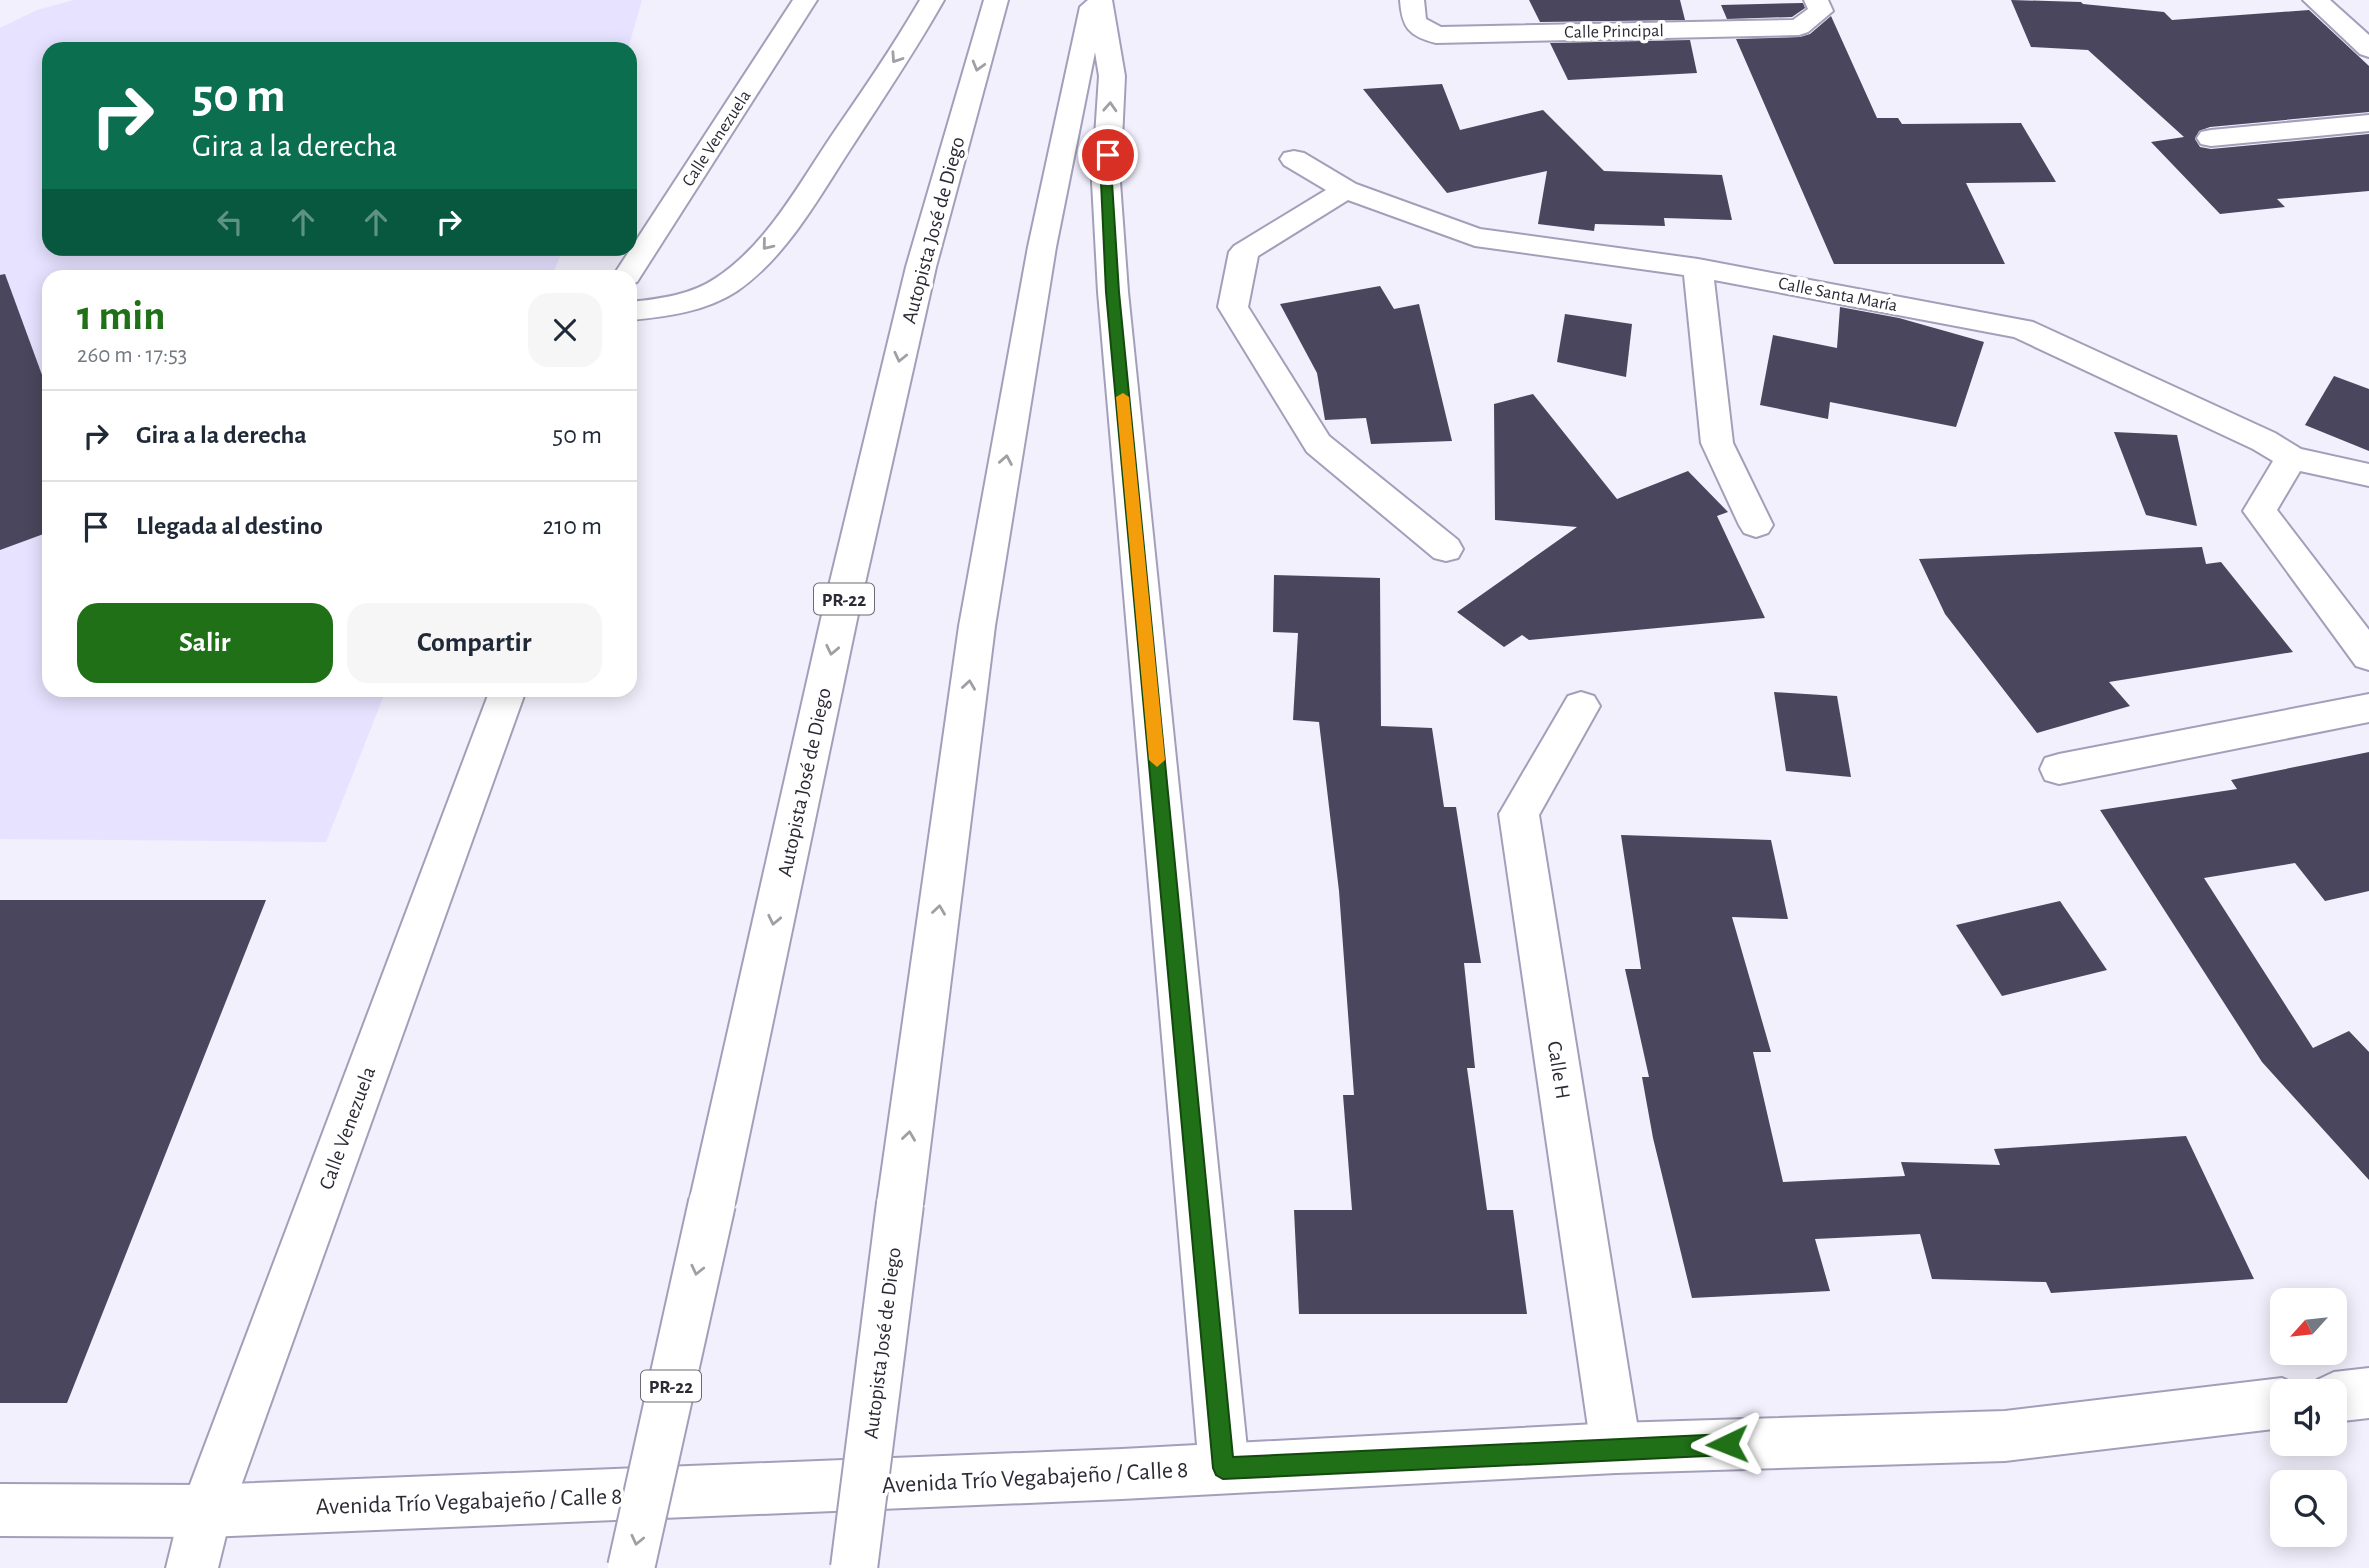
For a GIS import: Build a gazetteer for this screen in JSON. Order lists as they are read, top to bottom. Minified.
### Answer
{"streets":{"main road":["Calle Principal","Calle Venezuela","Autopista José de Diego","Calle Santa María","PR-22","Calle H","Avenida Trío Vegabajeño / Calle 8"]},"crossings":[["Calle Venezuela","Avenida Trío Vegabajeño / Calle 8"],["Calle H","Avenida Trío Vegabajeño / Calle 8"]],"north":"bottom left","page":{"turn":["50 m","Gira a la derecha"],"heading":["1 min","260 m · 17:53"],"list":[{"name":"Gira a la derecha","value":"50 m"},{"name":"Llegada al destino","value":"210 m"}],"buttons":["Salir","Compartir"]}}
